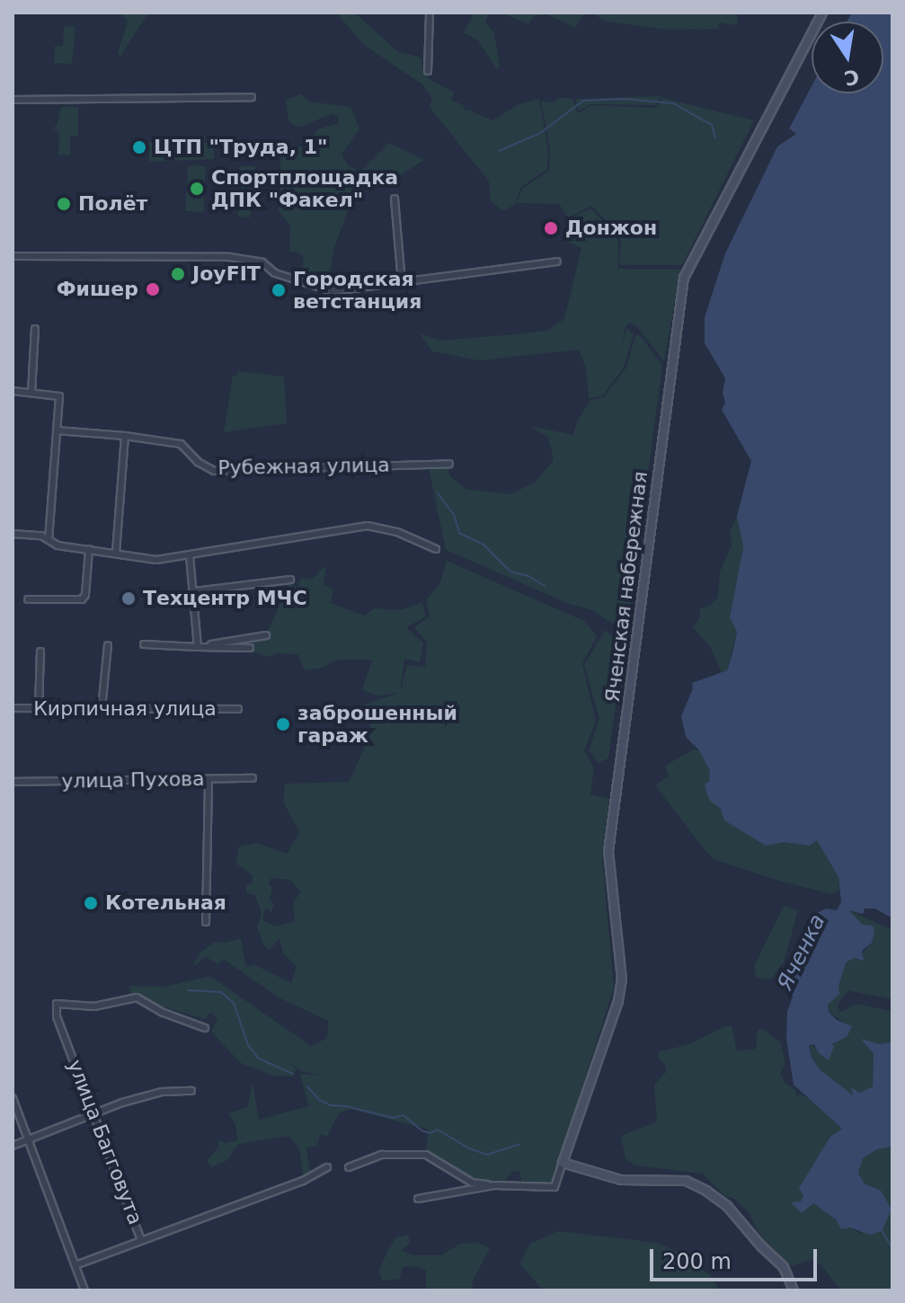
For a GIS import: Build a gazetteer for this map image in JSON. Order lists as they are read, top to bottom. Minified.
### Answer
{"streets":{"street":["Рубежная улица","Яченская набережная","Кирпичная улица","улица Пухова","улица Багговута"]},"water":["Яченка"],"places":["ЦТП \"Труда, 1\"","Спортплощадка ДПК \"Факел\"","Полёт","Донжон","JoyFIT","Фишер","Городская ветстанция","Техцентр МЧС","заброшенный гараж","Котельная"],"scale_bar":"200 m","north":"bottom"}
